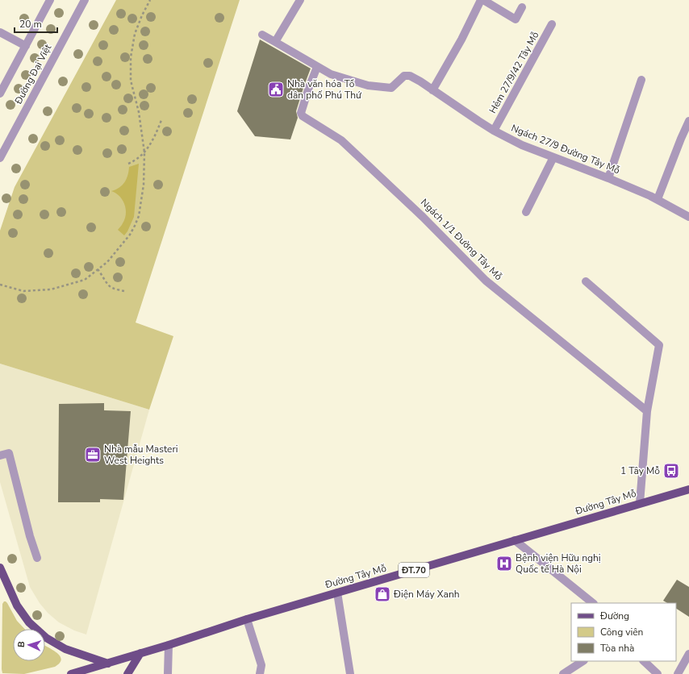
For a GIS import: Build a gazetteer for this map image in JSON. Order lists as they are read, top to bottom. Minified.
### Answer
{"streets":{"main road":["Đường Tây Mỗ","ĐT.70"],"street":["Hẻm 27/9/42 Tây Mỗ","Đường Đại Việt","Ngách 27/9 Đường Tây Mỗ","Ngách 1/1 Đường Tây Mỗ"]},"crossings":[["Hẻm 27/9/42 Tây Mỗ","Ngách 27/9 Đường Tây Mỗ"],["Ngách 27/9 Đường Tây Mỗ","Ngách 1/1 Đường Tây Mỗ"]],"places":{"public building":["Nhà văn hóa Tổ dân phố Phú Thứ"],"office":["Nhà mẫu Masteri West Heights"],"bus stop":["1 Tây Mỗ"],"hospital":["Bệnh viện Hữu nghị Quốc tế Hà Nội"],"shop":["Điện Máy Xanh"]},"legend":["Đường","Công viên","Tòa nhà"],"scale_bar":"20 m","north":"left"}
